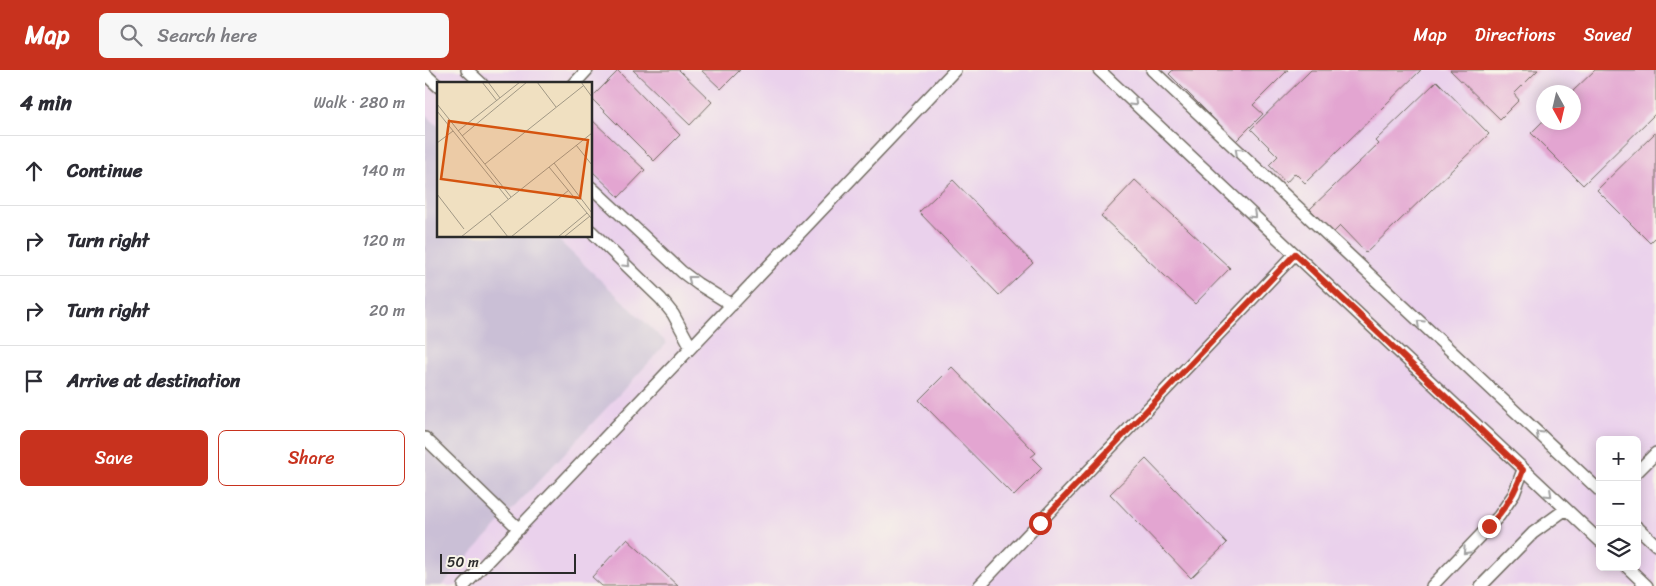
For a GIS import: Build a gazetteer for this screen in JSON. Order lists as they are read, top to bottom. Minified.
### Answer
{"scale_bar":"50 m","north":"bottom","page":{"header":"Map","search":"Search here","nav":["Map","Directions","Saved"],"heading":["4 min","Walk · 280 m"],"list":[["Continue","140 m"],["Turn right","120 m"],["Turn right","20 m"],"Arrive at destination"],"buttons":["Save","Share"],"map_buttons":["+","−"],"scale":"50 m"}}
